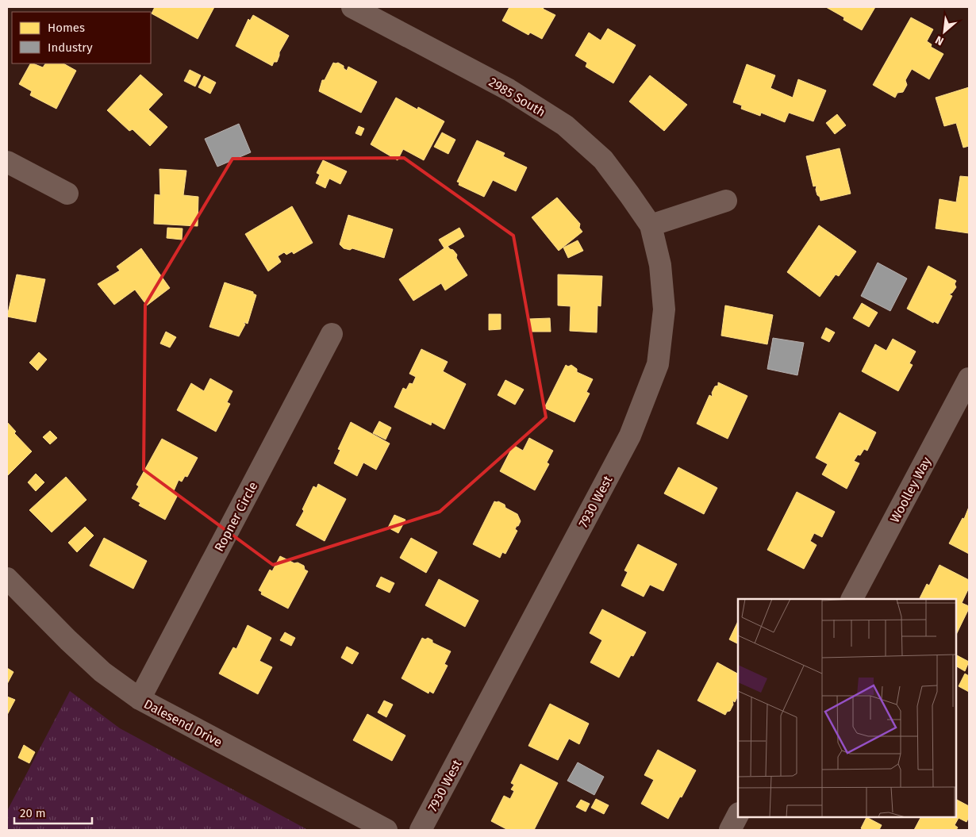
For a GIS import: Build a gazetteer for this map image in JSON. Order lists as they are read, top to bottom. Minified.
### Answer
{"streets":{"street":["2985 South","Woolley Way","7930 West","Ropner Circle","Dalesend Drive"]},"crossings":[["2985 South","7930 West"],["Ropner Circle","Dalesend Drive"]],"legend":["Homes","Industry"],"scale_bar":"20 m","north":"bottom left"}
